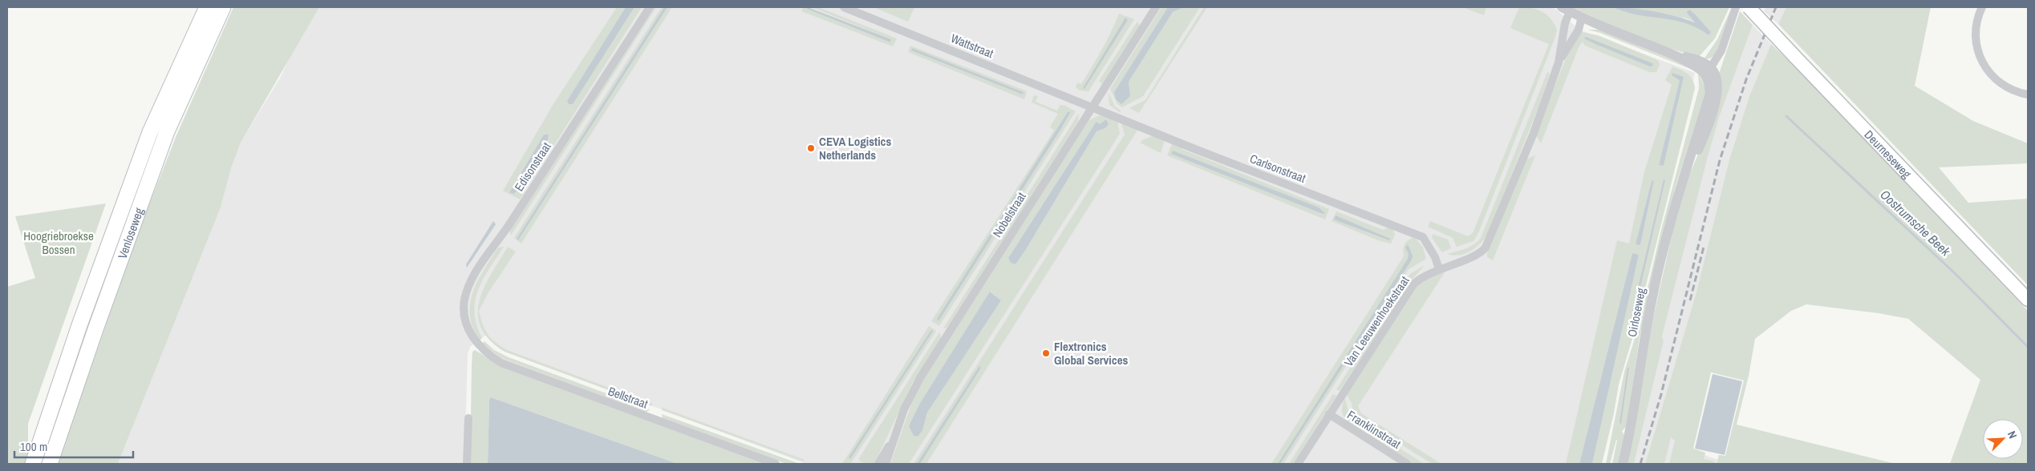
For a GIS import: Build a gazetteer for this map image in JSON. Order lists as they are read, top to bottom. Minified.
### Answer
{"streets":{"highway":["Venloseweg"],"main road":["Deurneseweg"],"street":["Wattstraat","Edisonstraat","Carlsonstraat","Nobelstraat","Oirloseweg","Van Leeuwenhoekstraat","Bellstraat","Franklinstraat"]},"crossings":[["Wattstraat","Carlsonstraat"],["Wattstraat","Nobelstraat"],["Edisonstraat","Bellstraat"],["Carlsonstraat","Nobelstraat"],["Carlsonstraat","Van Leeuwenhoekstraat"],["Van Leeuwenhoekstraat","Franklinstraat"]],"water":["Oostrumsche Beek"],"parks":["Hoogriebroekse Bossen"],"places":["CEVA Logistics Netherlands","Flextronics Global Services"],"scale_bar":"100 m","north":"top right"}
